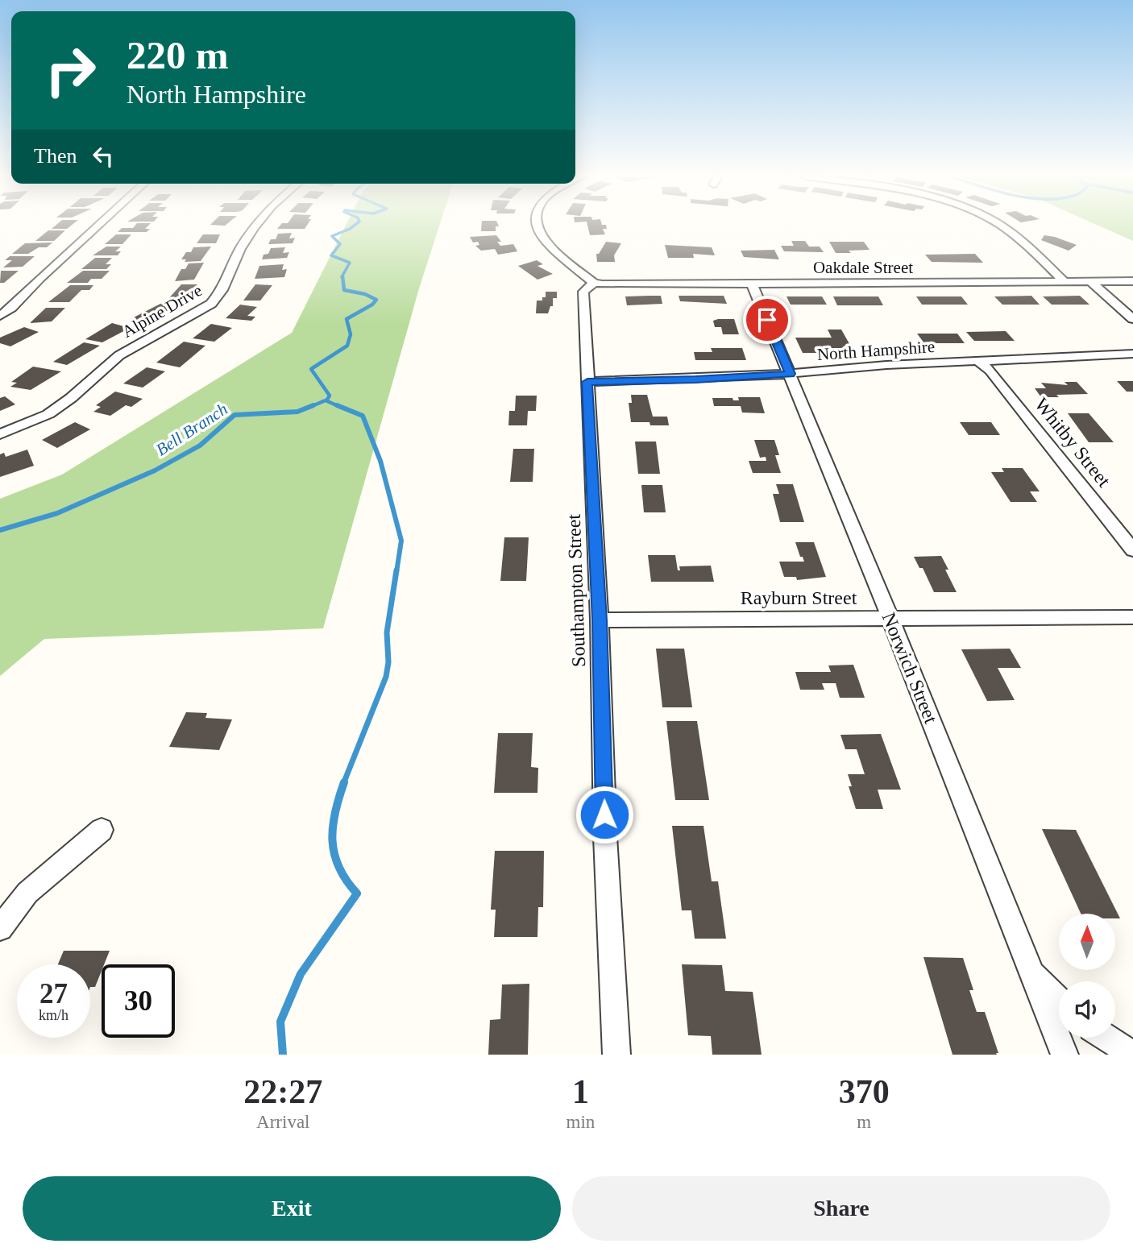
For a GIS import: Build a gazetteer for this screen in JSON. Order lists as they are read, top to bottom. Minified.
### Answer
{"streets":{"street":["Oakdale Street","Alpine Drive","North Hampshire","Whitby Street","Southampton Street","Rayburn Street","Norwich Street"]},"crossings":[["Oakdale Street","Southampton Street"],["Oakdale Street","Norwich Street"],["North Hampshire","Whitby Street"],["North Hampshire","Southampton Street"],["North Hampshire","Norwich Street"],["Southampton Street","Rayburn Street"],["Rayburn Street","Norwich Street"]],"water":["Bell Branch"],"north":"top","page":{"turn":["220 m","North Hampshire"],"then":"Then","speed":"27 km/h","limit":"30","eta":["22:27","Arrival","1","min","370","m"],"buttons":["Exit","Share"]}}
